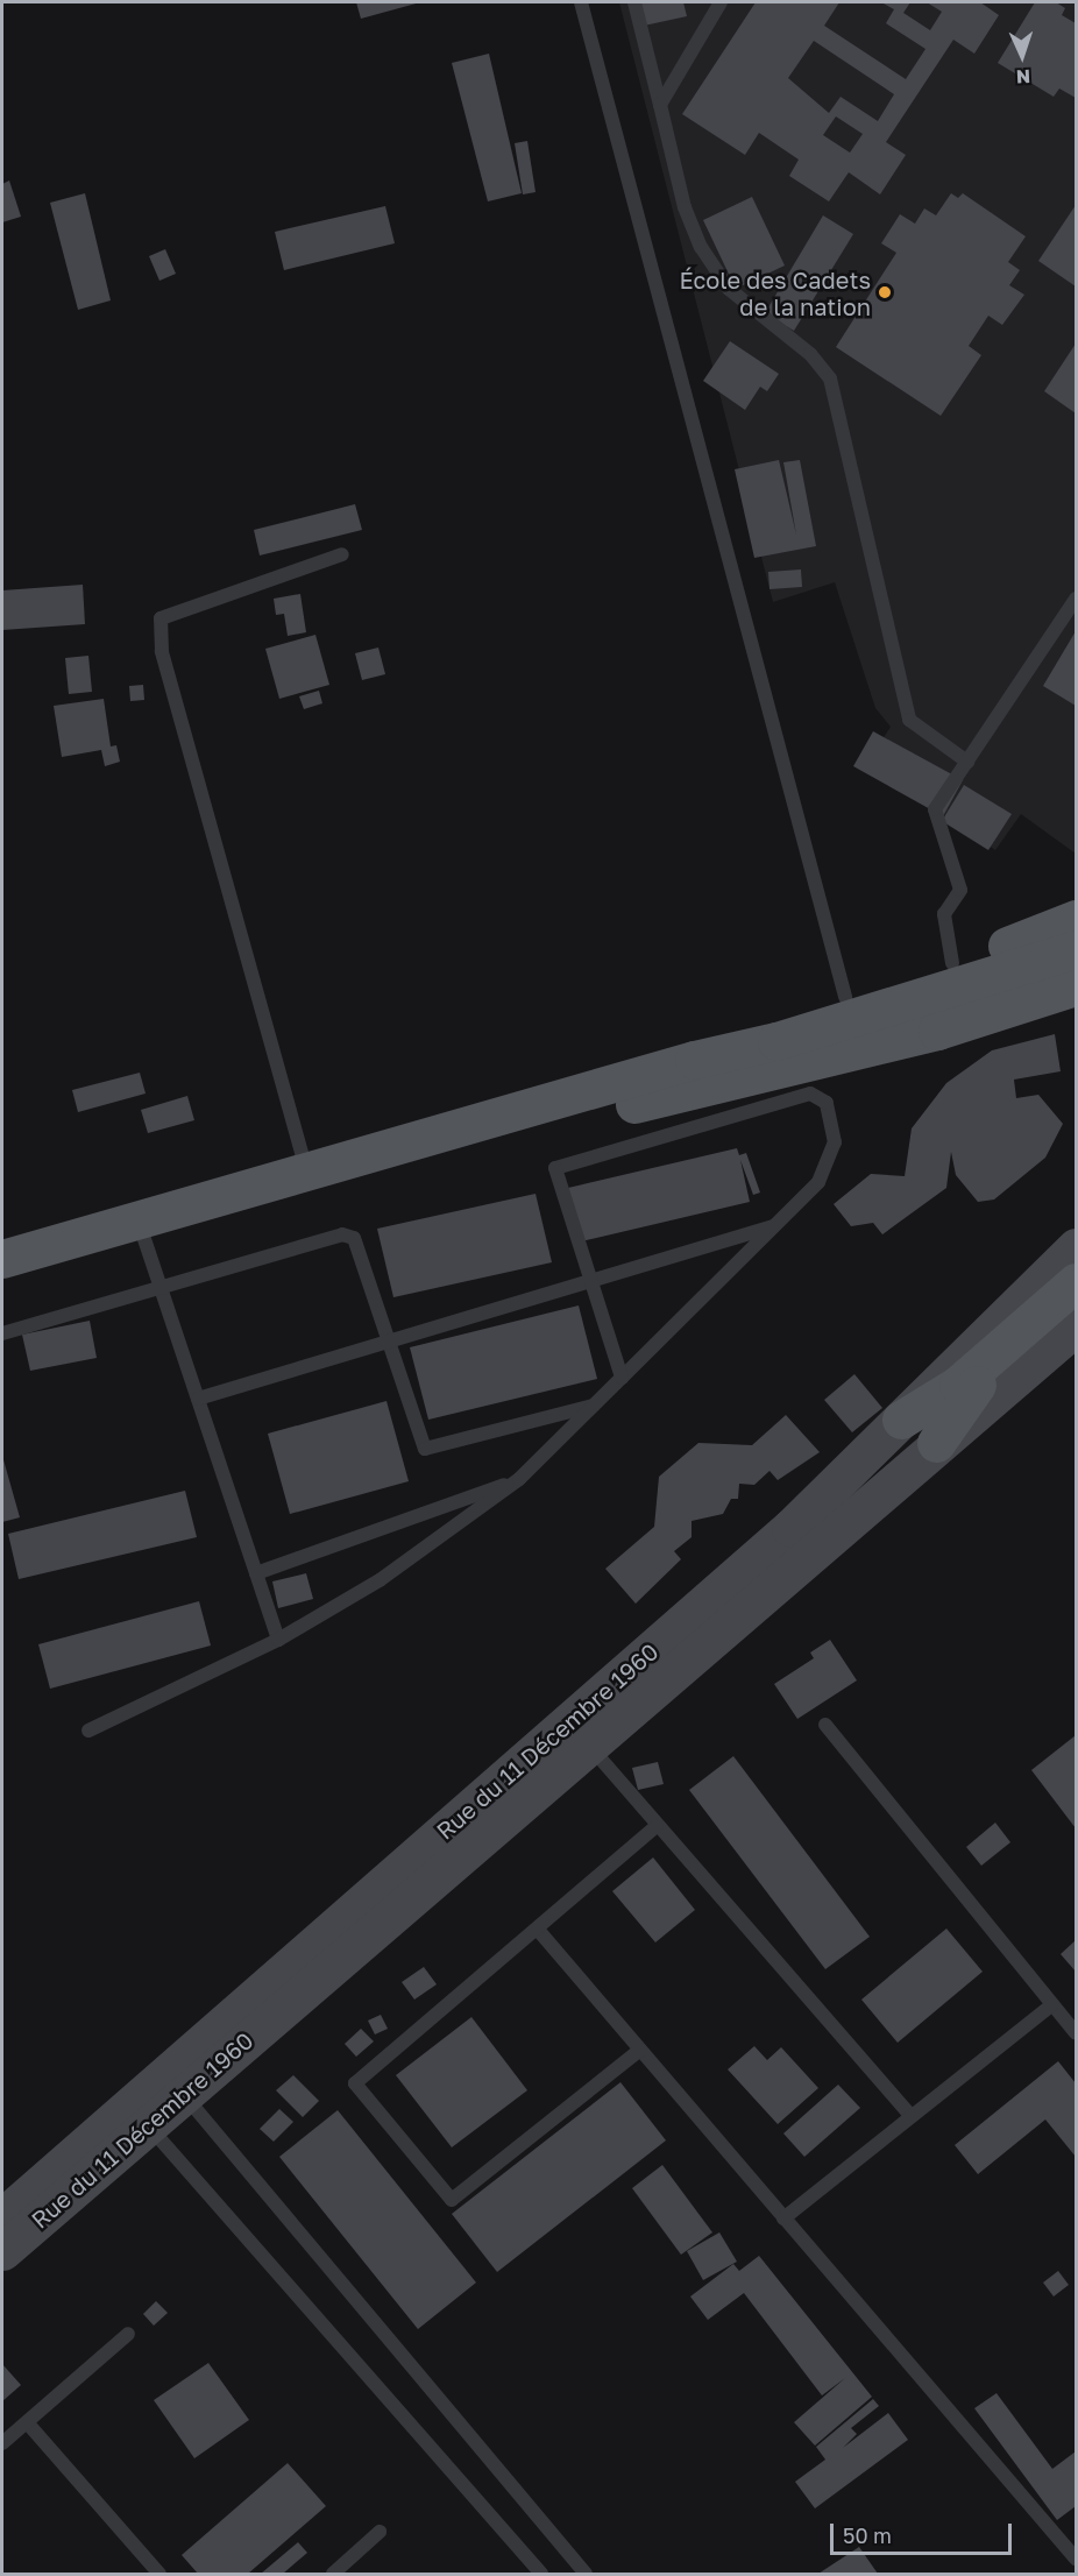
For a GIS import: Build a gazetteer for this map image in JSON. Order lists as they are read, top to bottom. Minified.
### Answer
{"streets":{"main road":["Rue du 11 Décembre 1960"]},"places":["École des Cadets de la nation"],"scale_bar":"50 m","north":"bottom"}
